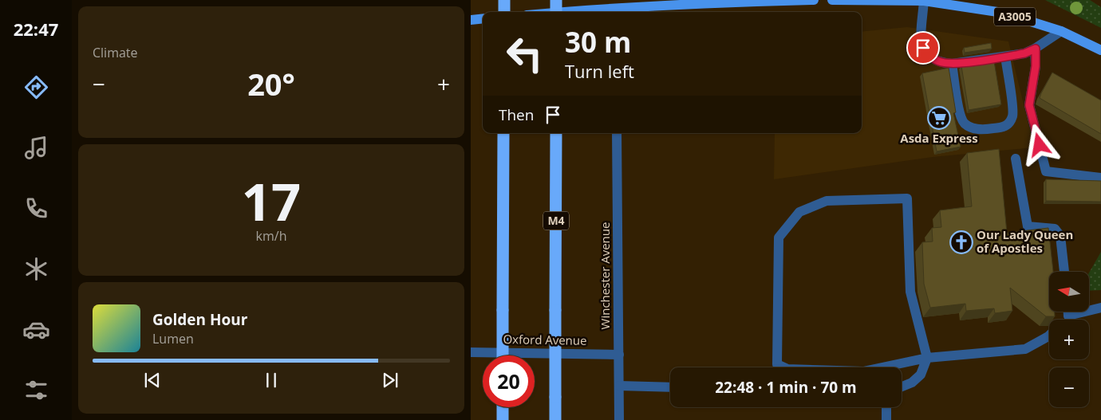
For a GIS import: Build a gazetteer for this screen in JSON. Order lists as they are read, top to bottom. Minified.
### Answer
{"streets":{"highway":["M4"],"main road":["A3005"],"street":["Winchester Avenue","Oxford Avenue"]},"crossings":[["Winchester Avenue","Oxford Avenue"]],"places":{"supermarket":["Asda Express"],"church":["Our Lady Queen of Apostles"]},"north":"left","page":{"tabs":"22:47","tile":["Climate",["17","km/h"]],"turn":["30 m","Turn left"],"heat":["−","20°","+"],"then":"Then","map_buttons":["+","−"],"song":["Golden Hour","Lumen"],"limit":"20","trip":"22:48 · 1 min · 70 m"}}
